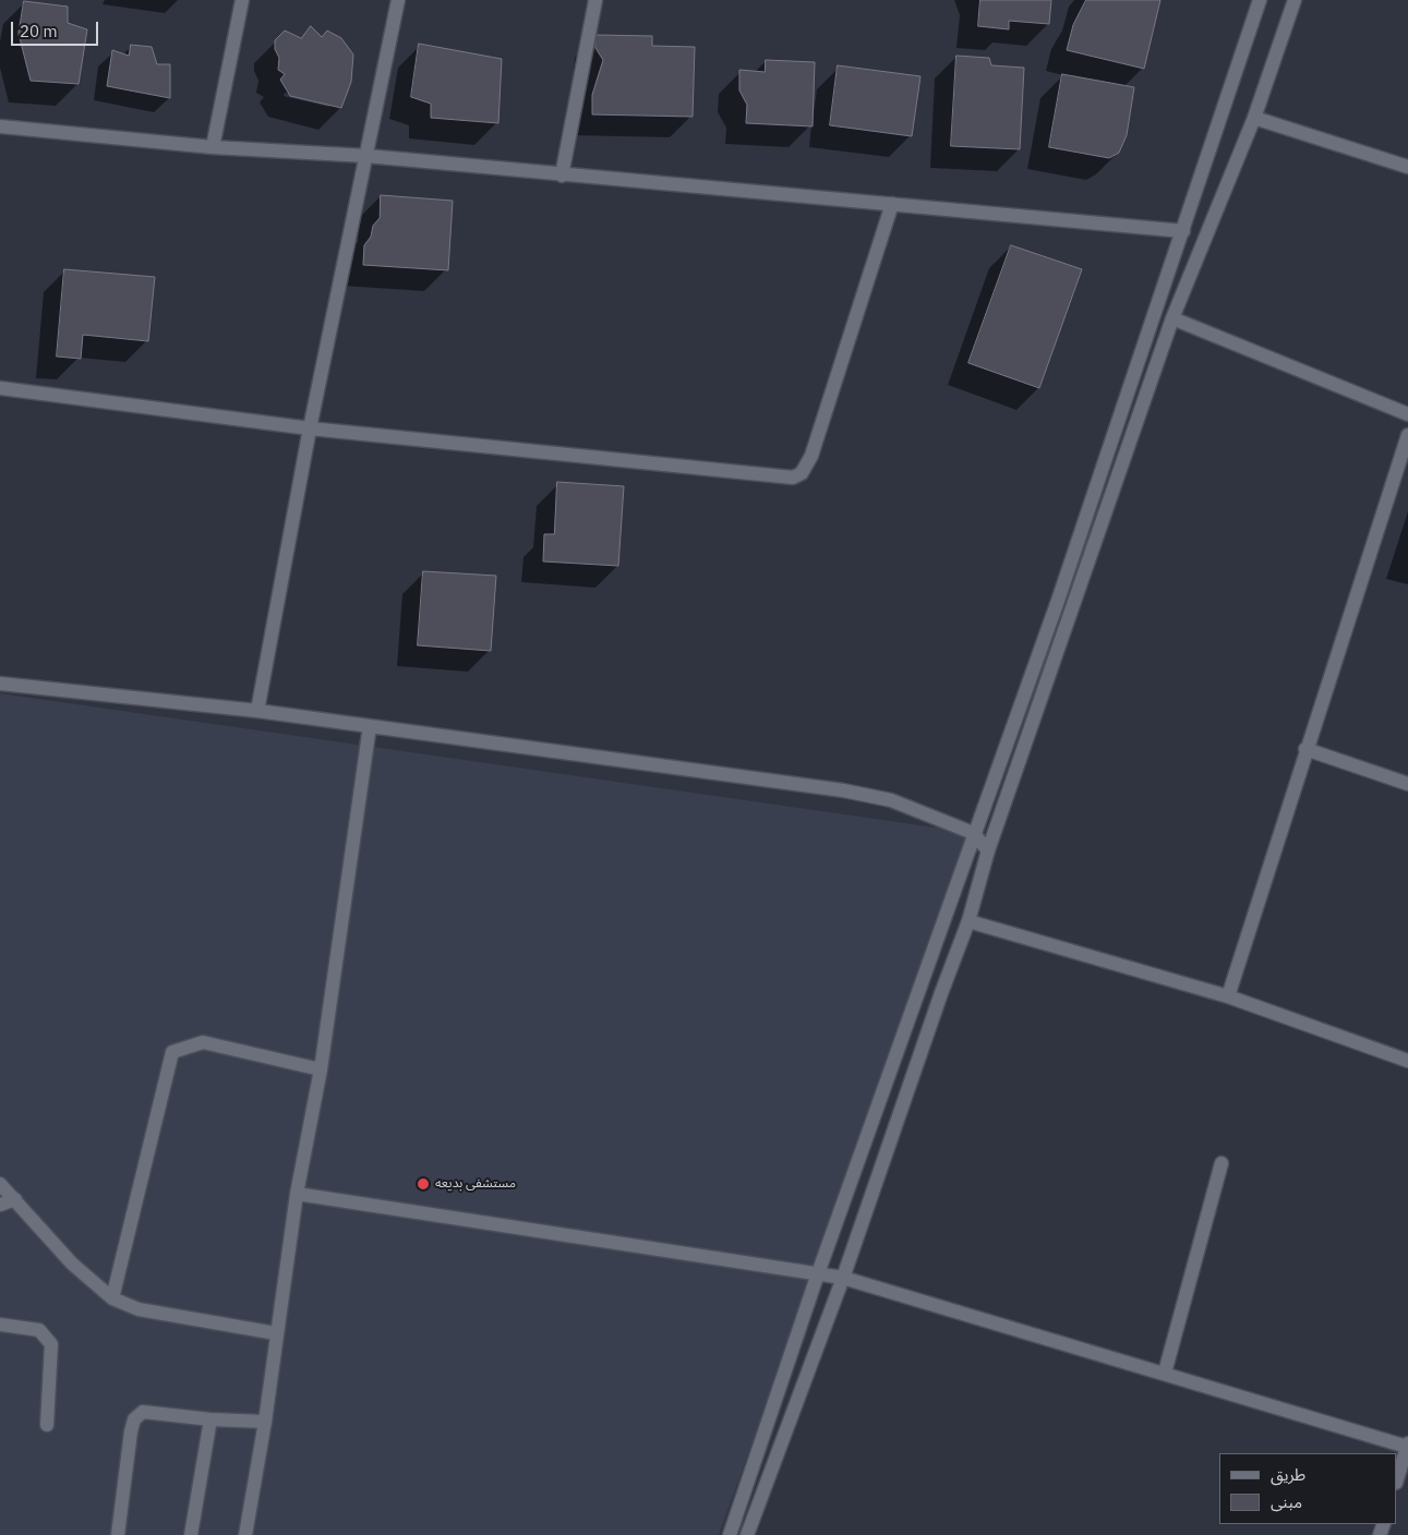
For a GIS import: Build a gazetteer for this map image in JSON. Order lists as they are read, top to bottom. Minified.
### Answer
{"places":["مستشفى بديعه"],"legend":["طريق","مبنى"],"scale_bar":"20 m"}
